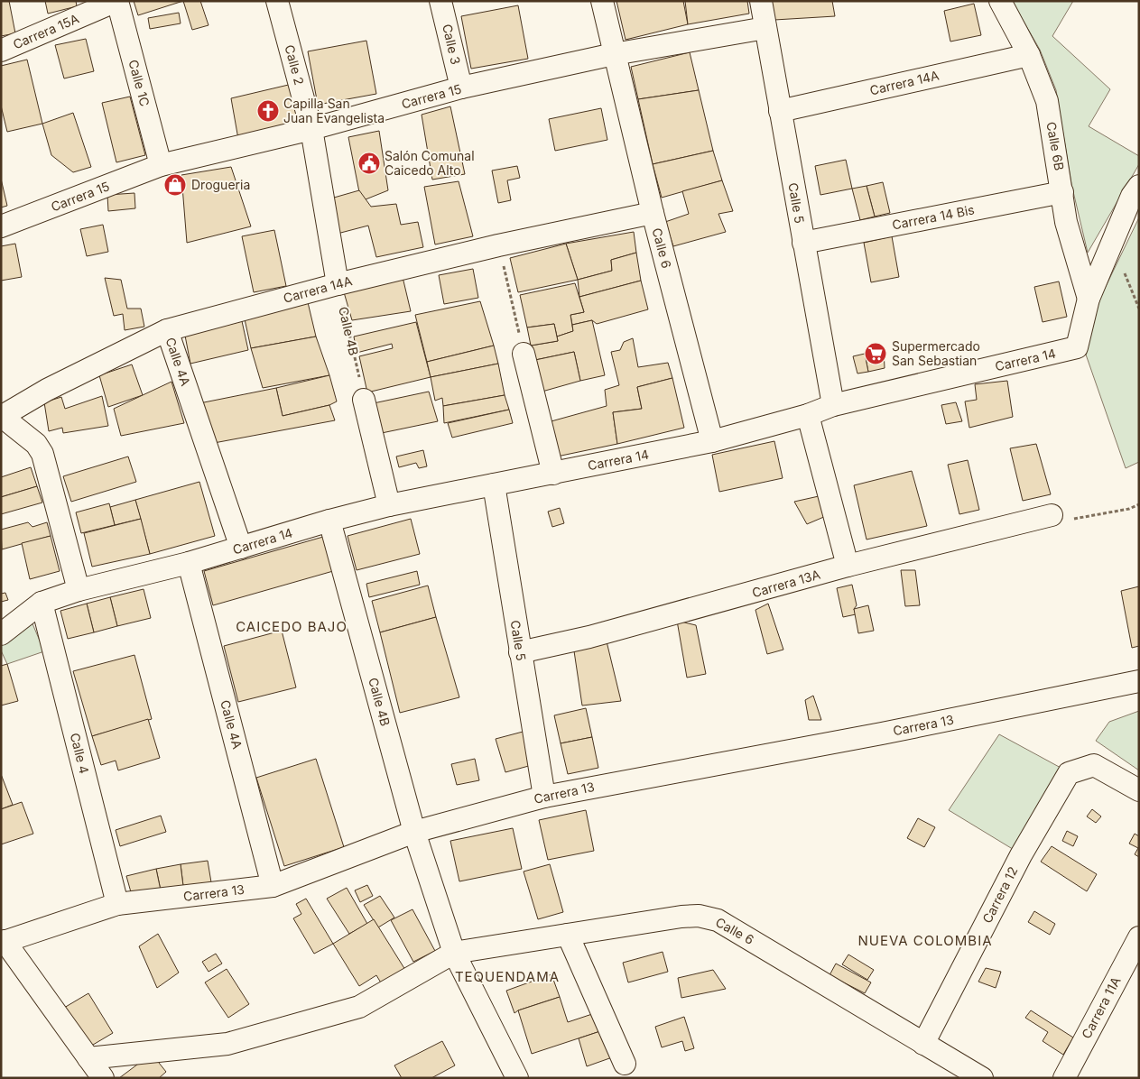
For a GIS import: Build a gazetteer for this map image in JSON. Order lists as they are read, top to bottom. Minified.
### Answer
{"streets":{"street":["Carrera 15A","Calle 3","Calle 2","Calle 1C","Carrera 14A","Carrera 15","Calle 6B","Calle 5","Carrera 14 Bis","Calle 6","Calle 4B","Carrera 14","Calle 4A","Carrera 13A","Carrera 13","Calle 4","Carrera 12","Carrera 11A"]},"crossings":[["Carrera 15A","Calle 1C"],["Calle 3","Carrera 15"],["Calle 2","Carrera 15"],["Calle 1C","Carrera 15"],["Carrera 14A","Calle 6B"],["Carrera 14A","Calle 5"],["Carrera 14A","Calle 6"],["Carrera 14A","Calle 4B"],["Carrera 14A","Calle 4A"],["Carrera 15","Calle 5"],["Carrera 15","Calle 6"],["Calle 6B","Carrera 14 Bis"],["Calle 6B","Carrera 14"],["Calle 5","Carrera 14 Bis"],["Calle 5","Carrera 14"],["Calle 5","Carrera 13A"],["Calle 5","Carrera 13"],["Calle 6","Calle 4B"],["Calle 6","Carrera 14"],["Calle 6","Carrera 12"],["Calle 4B","Carrera 14"],["Calle 4B","Carrera 13"],["Carrera 14","Calle 4A"],["Carrera 14","Calle 4"],["Calle 4A","Carrera 13"],["Carrera 13","Calle 4"]],"districts":["CAICEDO BAJO","NUEVA COLOMBIA","TEQUENDAMA"],"places":{"church":["Capilla San Juan Evangelista"],"public building":["Salón Comunal Caicedo Alto"],"shop":["Drogueria"],"supermarket":["Supermercado San Sebastian"]}}
